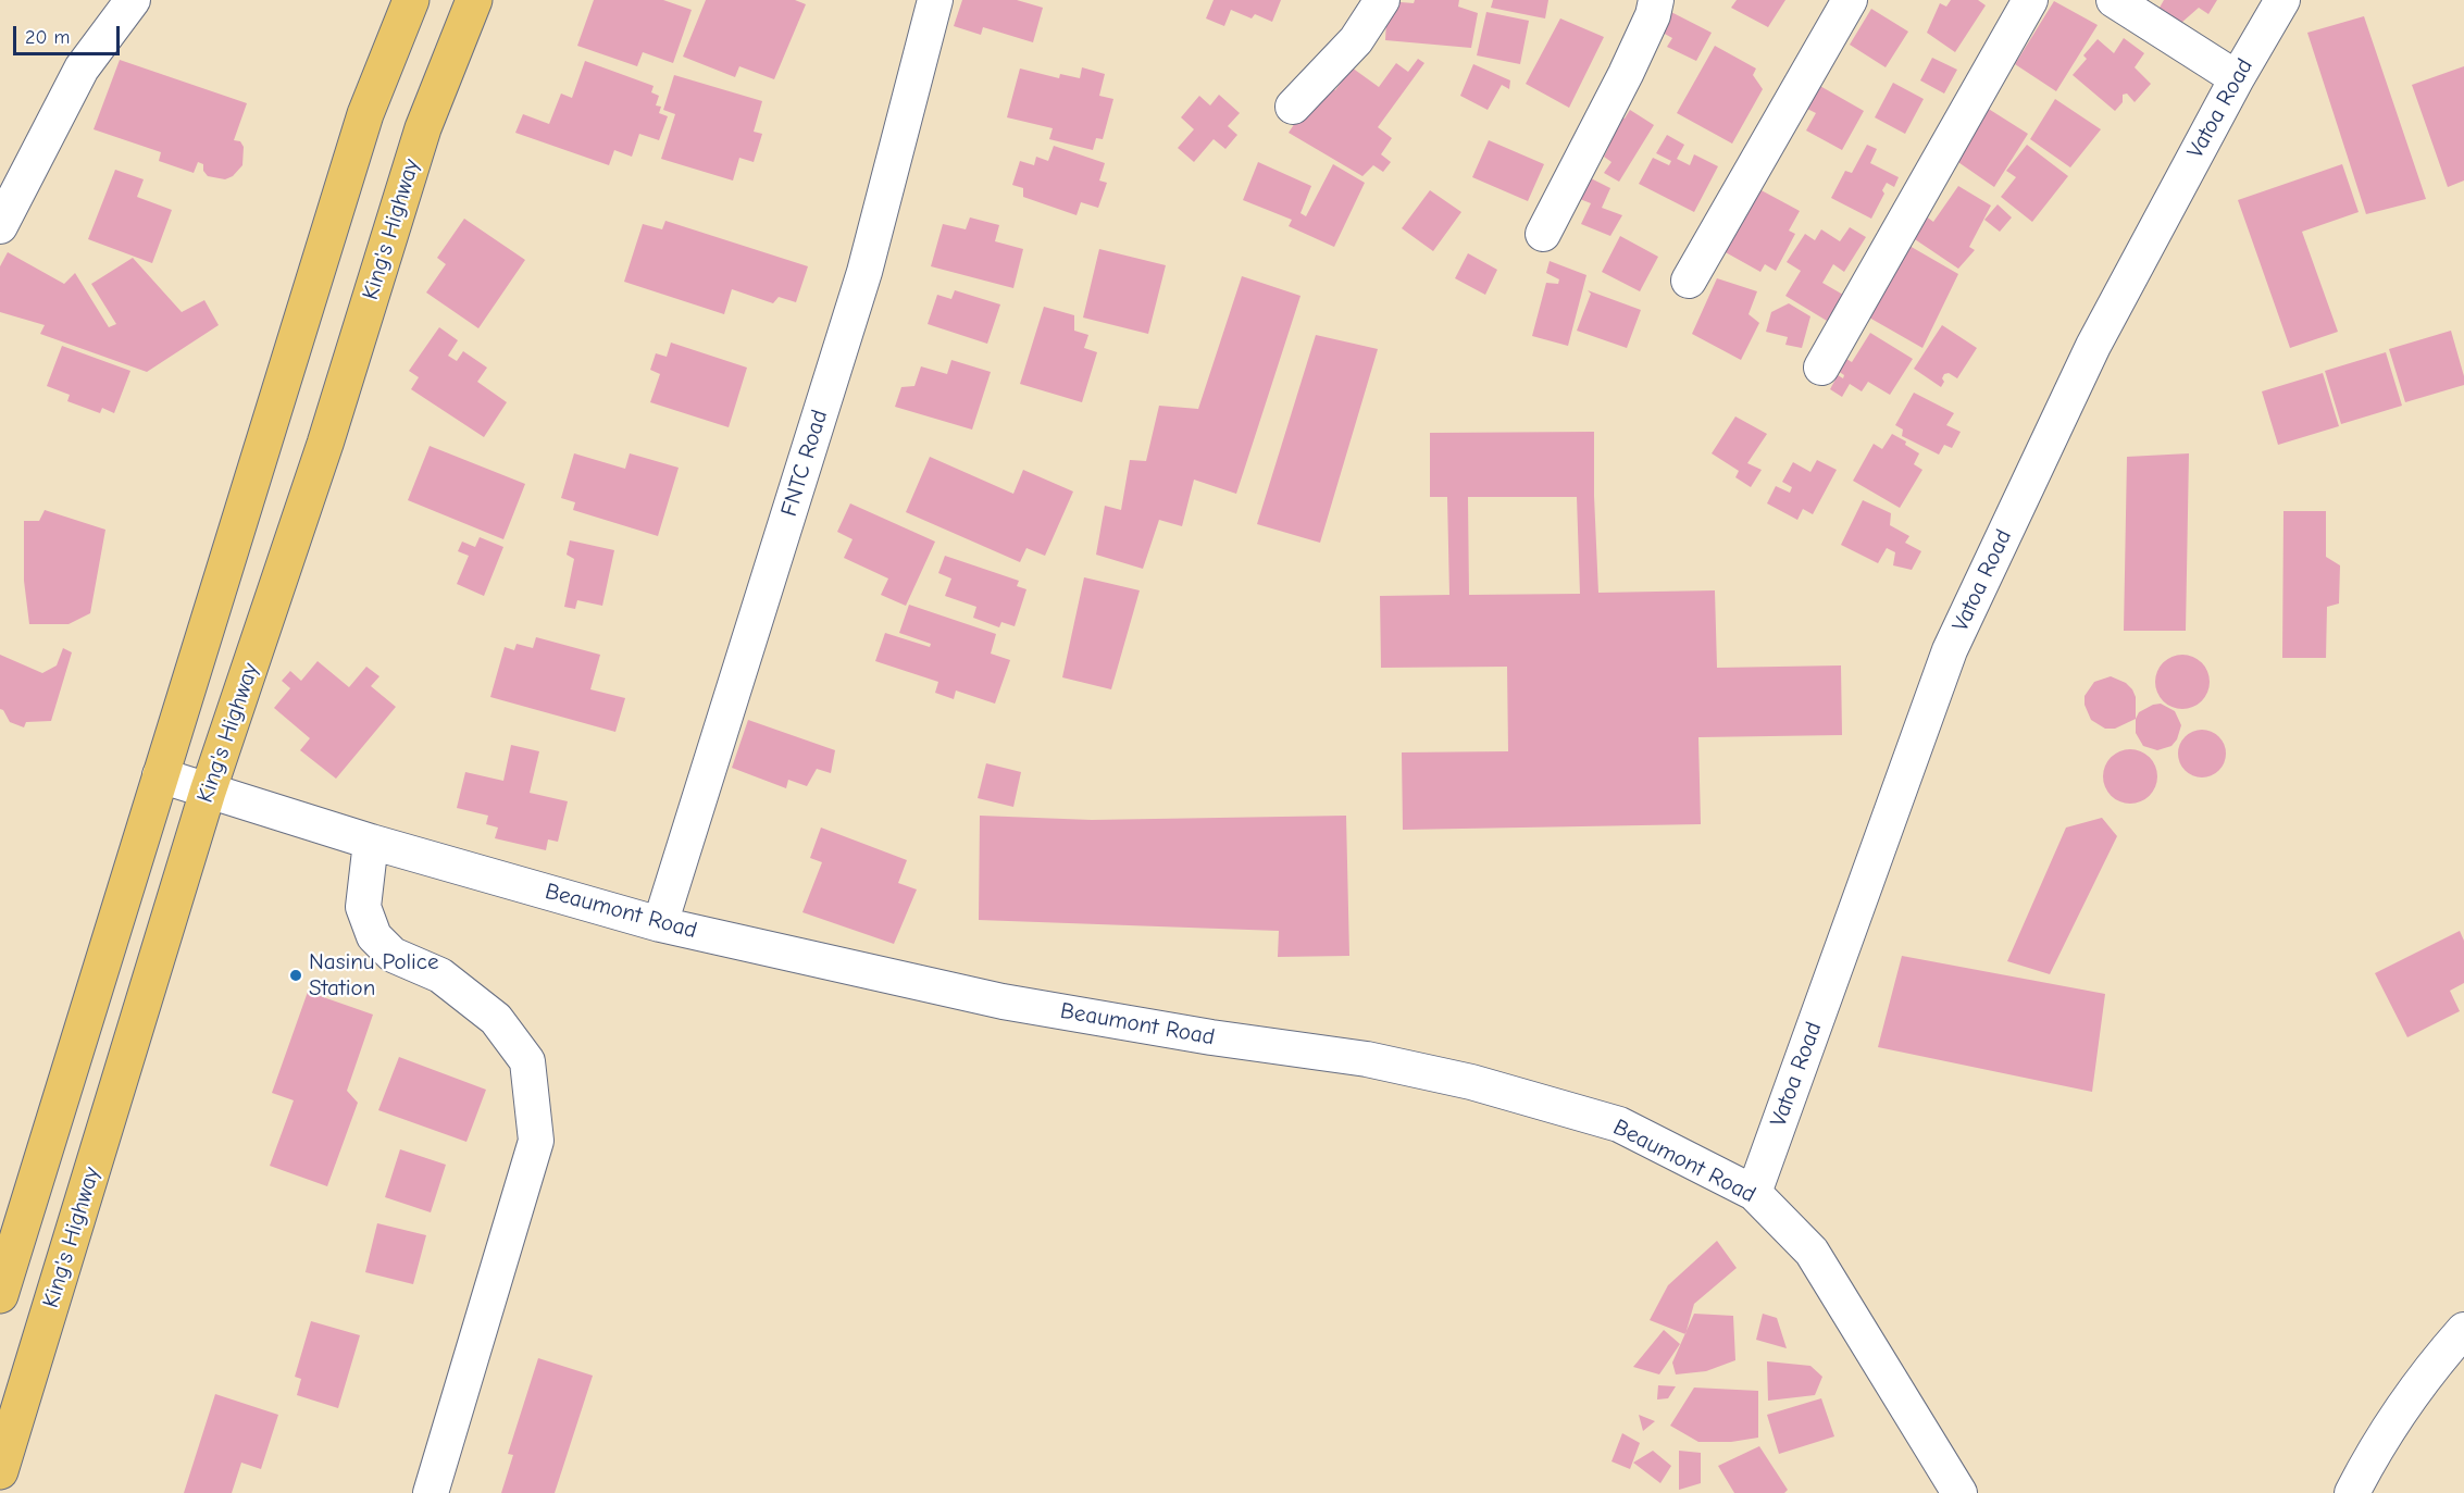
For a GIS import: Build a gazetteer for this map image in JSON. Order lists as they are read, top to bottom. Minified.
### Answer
{"streets":{"highway":["King's Highway"],"street":["Vatoa Road","FNTC Road","Beaumont Road"]},"crossings":[["Vatoa Road","Beaumont Road"],["King's Highway","Beaumont Road"],["FNTC Road","Beaumont Road"]],"places":["Nasinu Police Station"],"scale_bar":"20 m"}
